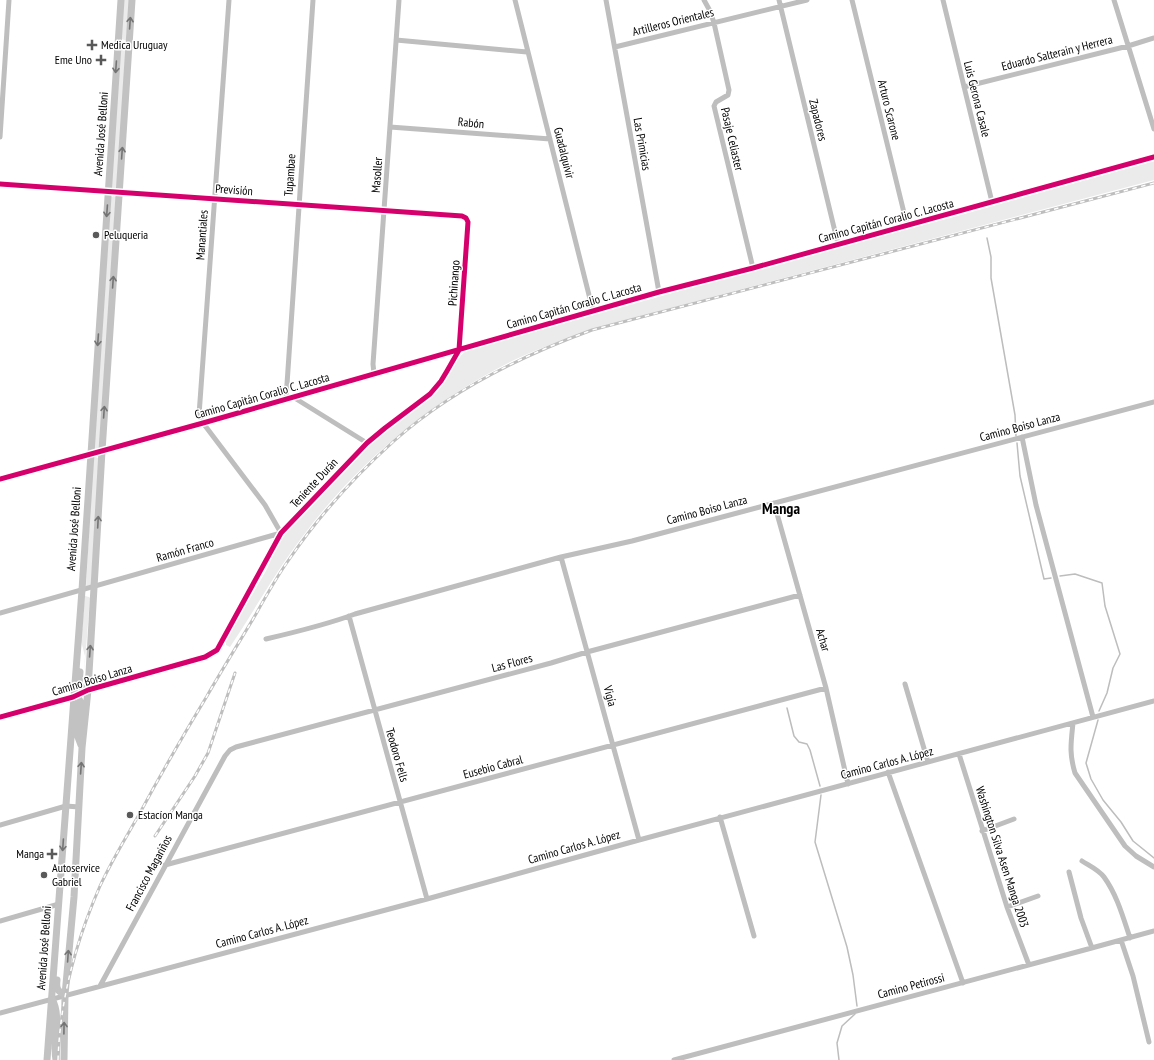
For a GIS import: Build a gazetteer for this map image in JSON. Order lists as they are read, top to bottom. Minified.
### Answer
{"streets":{"main road":["Avenida José Belloni"],"street":["Artilleros Orientales","Eduardo Salterain y Herrera","Luis Gerona Casale","Arturo Scarone","Zapadores","Rabón","Pasaje Celiaster","Las Primicias","Guadalquivir","Tupambae","Masoller","Previsión","Camino Capitán Coralio C. Lacosta","Manantiales","Pichinango","Camino Boiso Lanza","Teniente Durán","Ramón Franco","Achar","Las Flores","Vigía","Teodoro Fells","Camino Carlos A. López","Eusebio Cabral","Washington Silva Asen Manga 2003","Francisco Magariños","Camino Petirossi"]},"crossings":[["Artilleros Orientales","Zapadores"],["Artilleros Orientales","Pasaje Celiaster"],["Artilleros Orientales","Las Primicias"],["Eduardo Salterain y Herrera","Luis Gerona Casale"],["Luis Gerona Casale","Camino Capitán Coralio C. Lacosta"],["Arturo Scarone","Camino Capitán Coralio C. Lacosta"],["Zapadores","Camino Capitán Coralio C. Lacosta"],["Rabón","Guadalquivir"],["Rabón","Masoller"],["Avenida José Belloni","Previsión"],["Avenida José Belloni","Camino Capitán Coralio C. Lacosta"],["Avenida José Belloni","Camino Boiso Lanza"],["Avenida José Belloni","Ramón Franco"],["Avenida José Belloni","Camino Carlos A. López"],["Pasaje Celiaster","Camino Capitán Coralio C. Lacosta"],["Las Primicias","Camino Capitán Coralio C. Lacosta"],["Guadalquivir","Camino Capitán Coralio C. Lacosta"],["Tupambae","Previsión"],["Tupambae","Camino Capitán Coralio C. Lacosta"],["Masoller","Previsión"],["Masoller","Camino Capitán Coralio C. Lacosta"],["Previsión","Manantiales"],["Previsión","Pichinango"],["Camino Capitán Coralio C. Lacosta","Manantiales"],["Camino Capitán Coralio C. Lacosta","Pichinango"],["Camino Capitán Coralio C. Lacosta","Teniente Durán"],["Pichinango","Teniente Durán"],["Camino Boiso Lanza","Teniente Durán"],["Camino Boiso Lanza","Achar"],["Camino Boiso Lanza","Vigía"],["Camino Boiso Lanza","Teodoro Fells"],["Teniente Durán","Ramón Franco"],["Achar","Las Flores"],["Achar","Camino Carlos A. López"],["Achar","Eusebio Cabral"],["Las Flores","Vigía"],["Las Flores","Teodoro Fells"],["Las Flores","Francisco Magariños"],["Vigía","Camino Carlos A. López"],["Vigía","Eusebio Cabral"],["Teodoro Fells","Camino Carlos A. López"],["Teodoro Fells","Eusebio Cabral"],["Camino Carlos A. López","Washington Silva Asen Manga 2003"],["Camino Carlos A. López","Francisco Magariños"],["Eusebio Cabral","Francisco Magariños"],["Washington Silva Asen Manga 2003","Camino Petirossi"]],"districts":["Manga"],"places":{"health":["Medica Uruguay","Eme Uno","Manga"],"other":["Peluqueria","Estacíon Manga","Autoservice Gabriel"]}}
